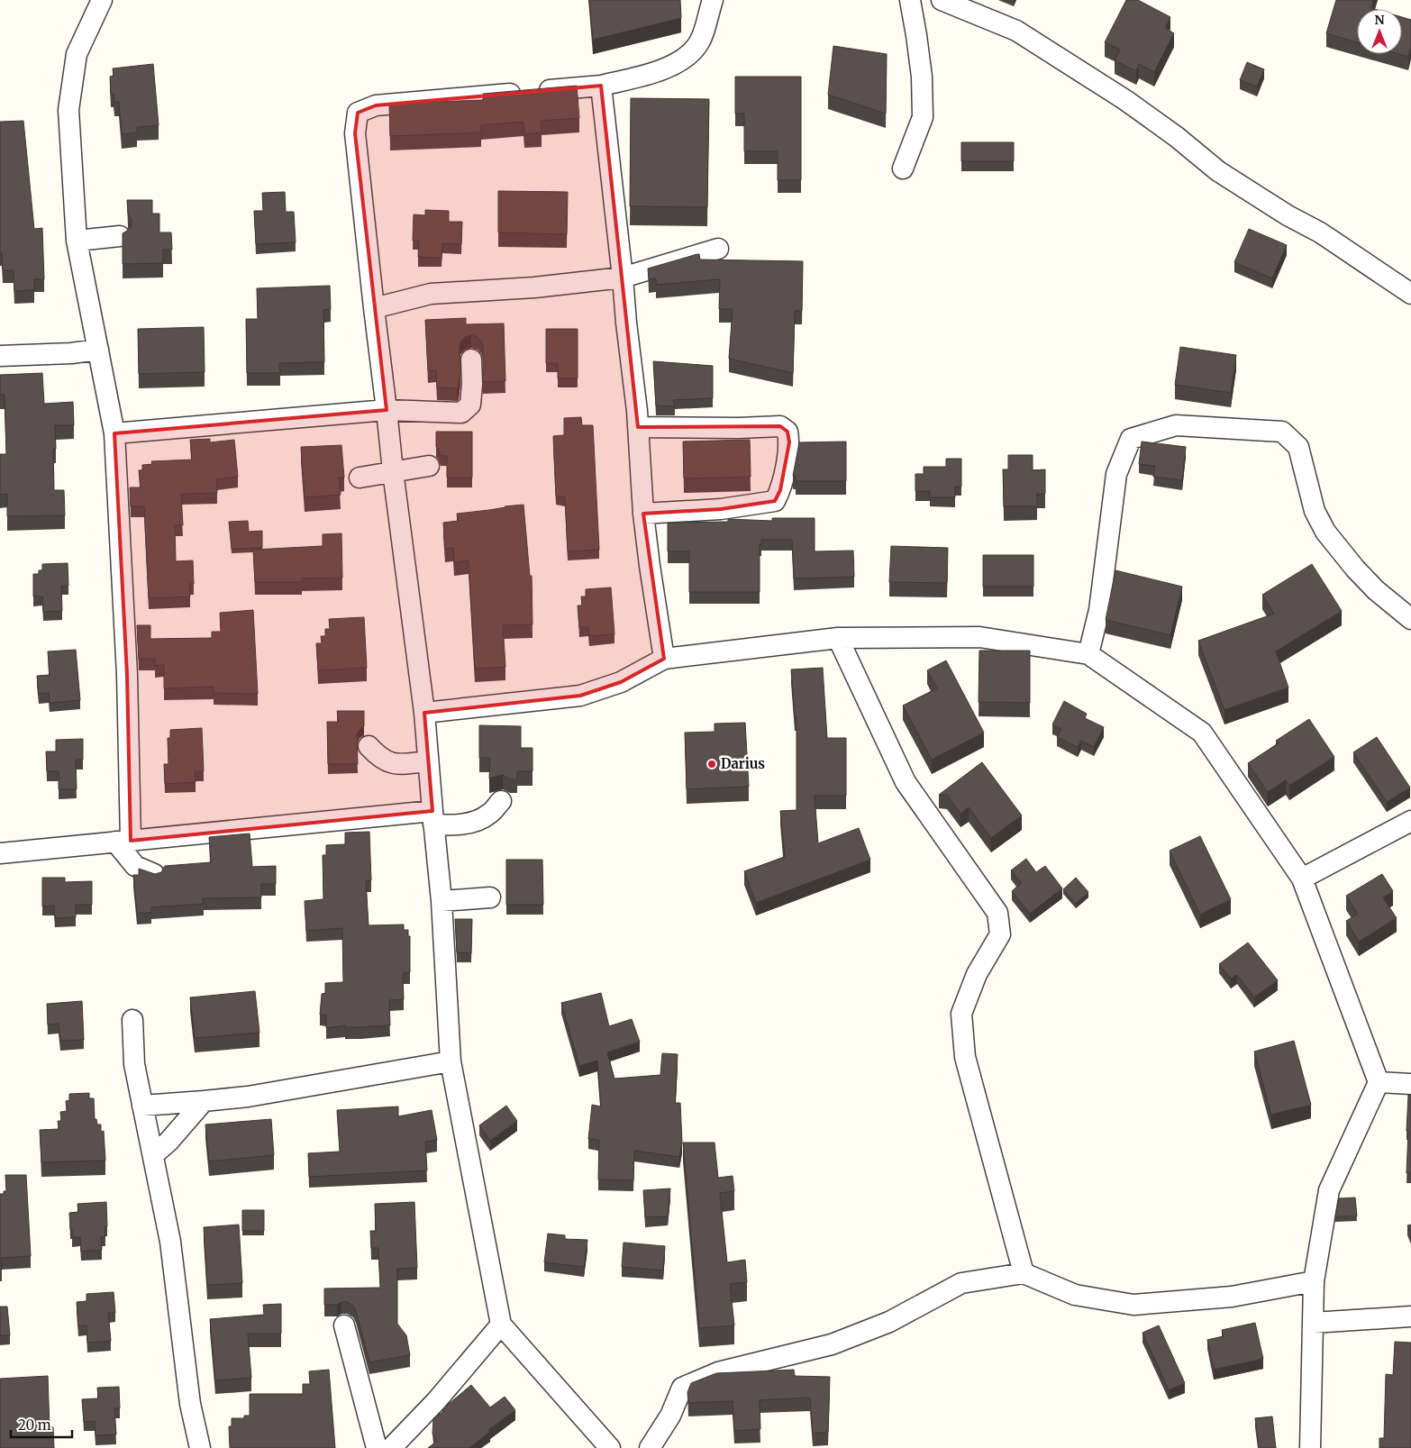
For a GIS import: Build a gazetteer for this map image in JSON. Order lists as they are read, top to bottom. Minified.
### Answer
{"places":["Darius"],"scale_bar":"20 m","north":"top"}
